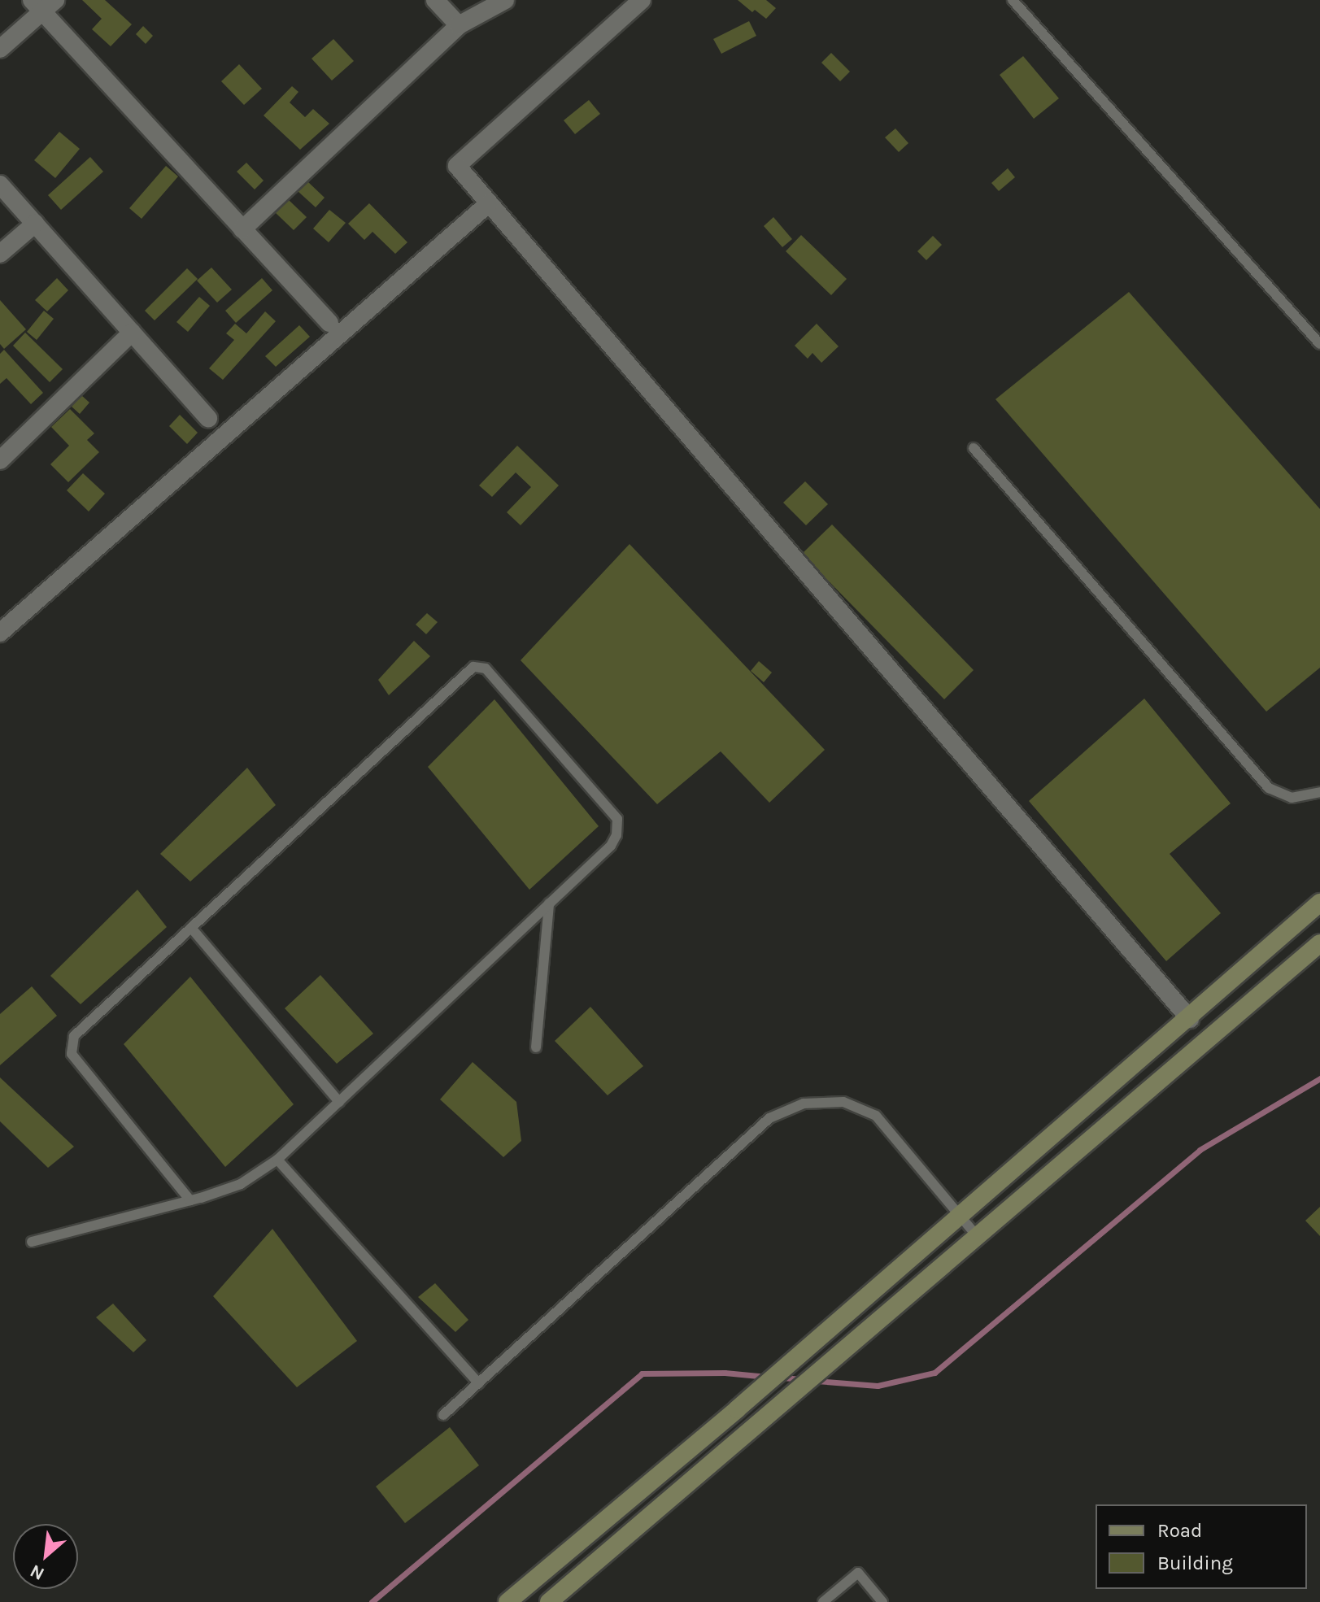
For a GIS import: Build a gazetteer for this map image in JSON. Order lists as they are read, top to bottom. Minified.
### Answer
{"legend":["Road","Building"],"north":"bottom left"}
